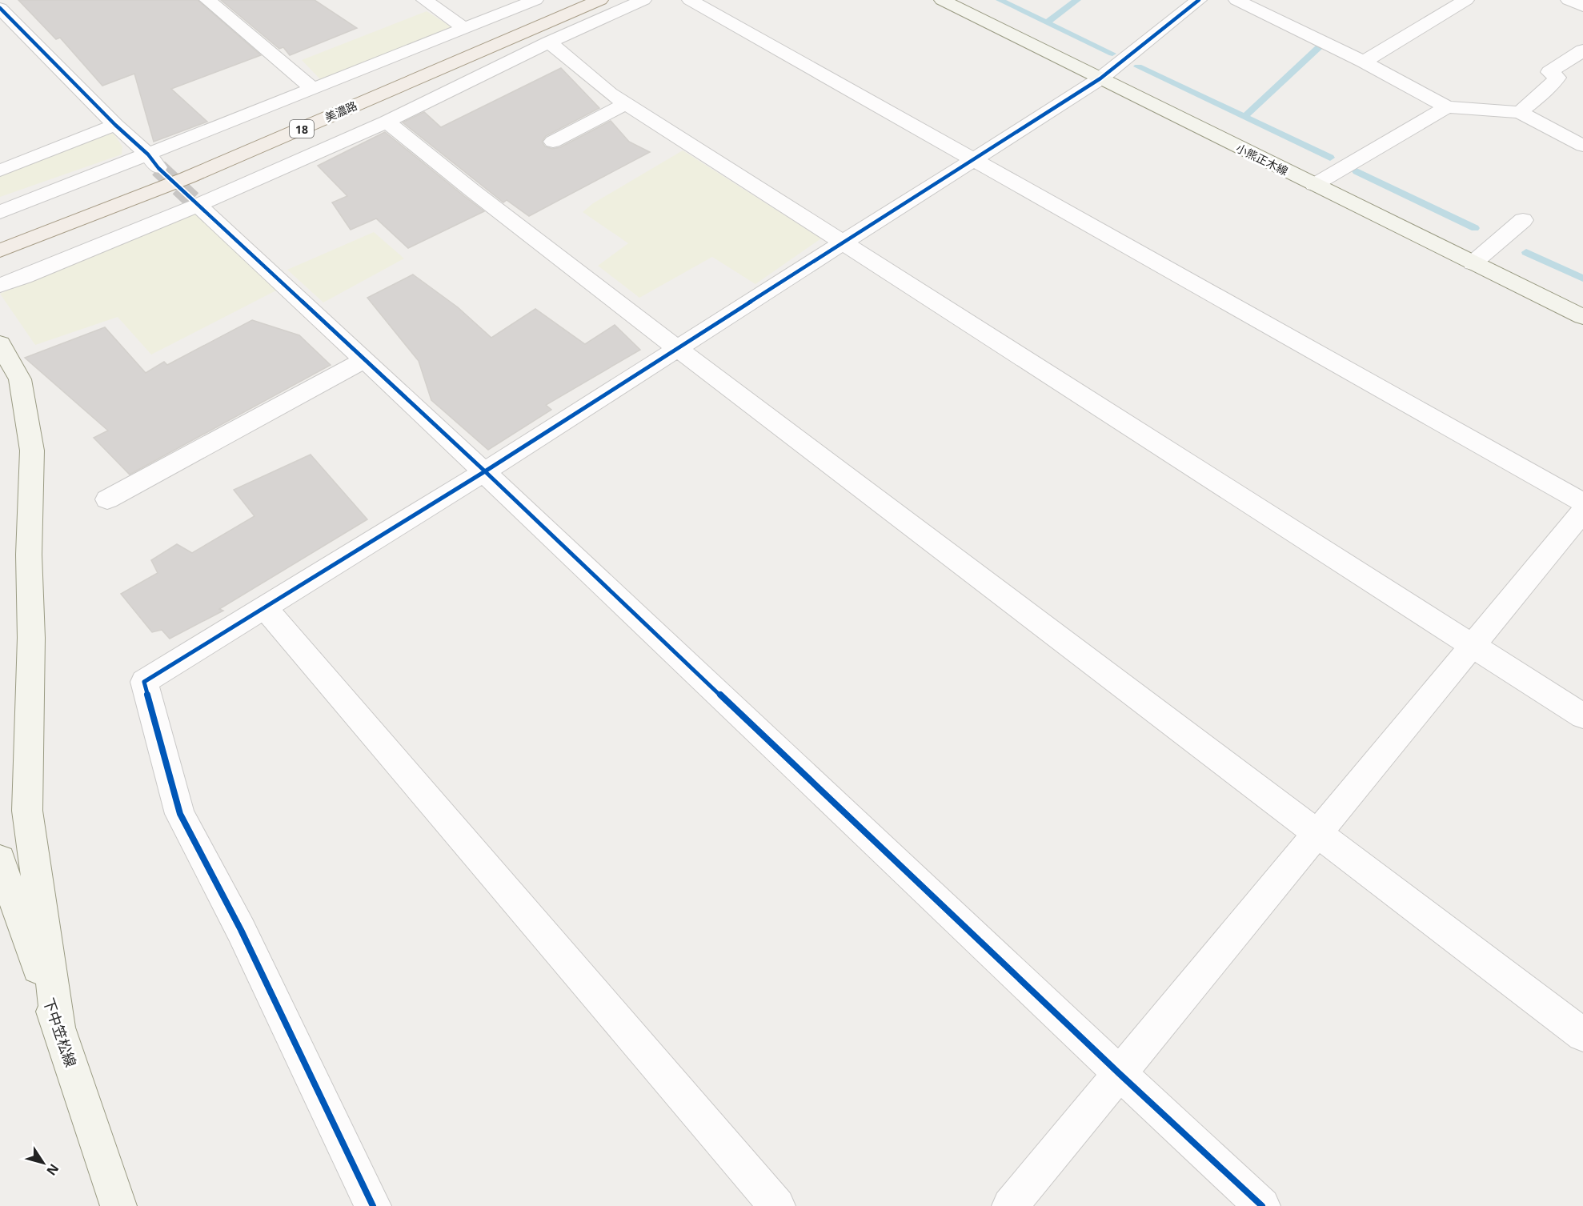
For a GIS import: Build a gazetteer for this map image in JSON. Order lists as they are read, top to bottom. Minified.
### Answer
{"streets":{"main road":["美濃路","18","小熊正木線","下中笠松線"]},"north":"bottom right"}
